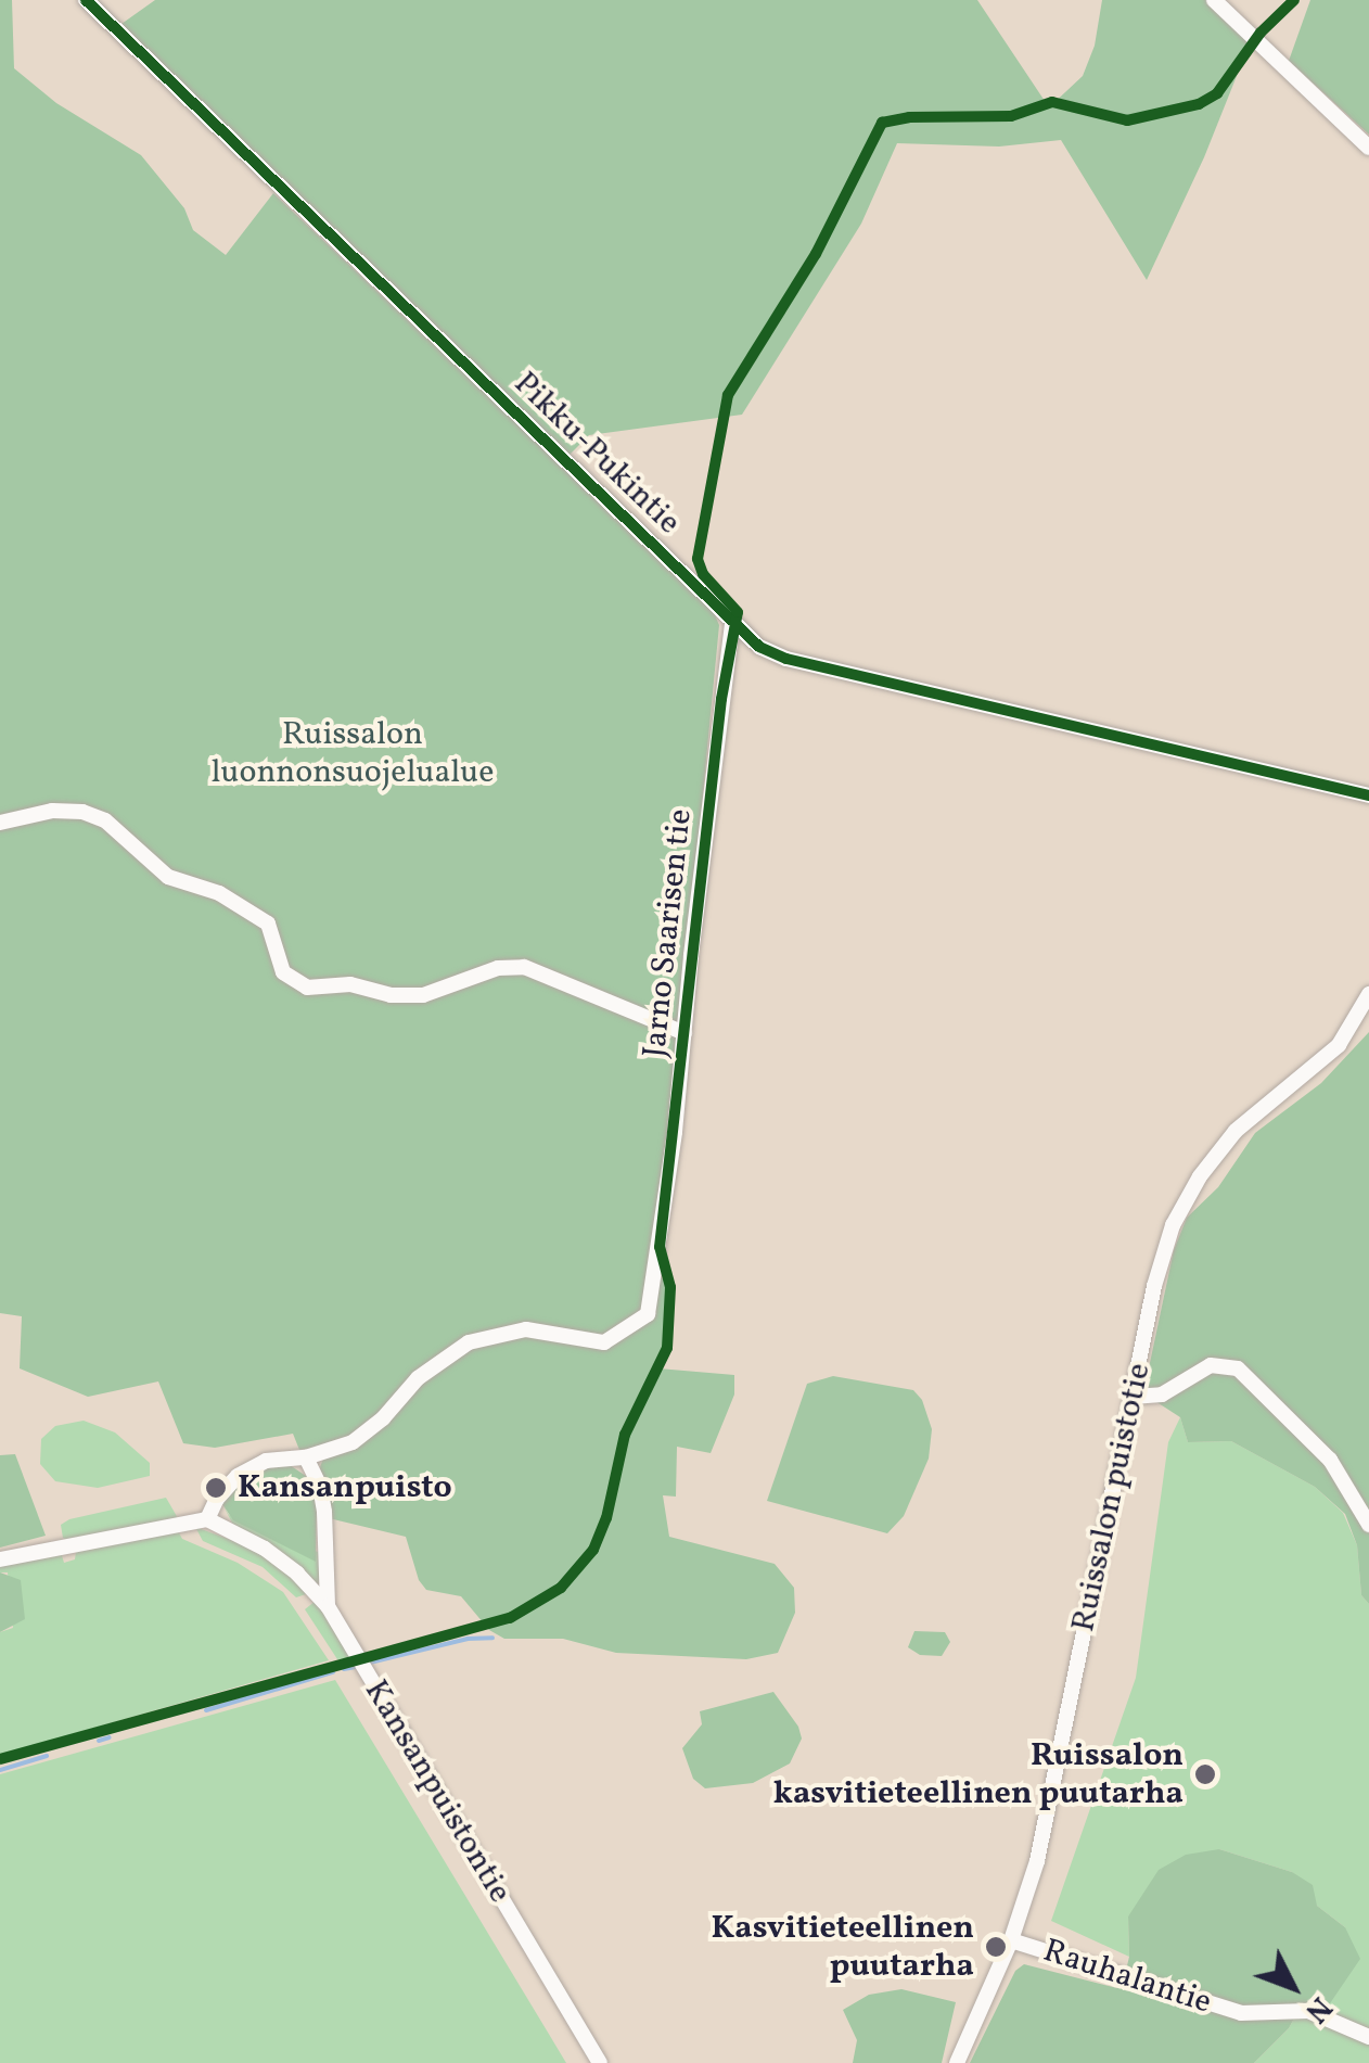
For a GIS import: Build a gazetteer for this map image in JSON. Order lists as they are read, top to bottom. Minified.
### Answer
{"streets":{"street":["Pikku-Pukintie","Jarno Saarisen tie","Ruissalon puistotie","Kansanpuistontie","Rauhalantie"]},"crossings":[["Pikku-Pukintie","Jarno Saarisen tie"],["Jarno Saarisen tie","Kansanpuistontie"],["Ruissalon puistotie","Rauhalantie"]],"parks":["Ruissalon luonnonsuojelualue"],"places":["Kansanpuisto","Ruissalon kasvitieteellinen puutarha","Kasvitieteellinen puutarha"],"north":"bottom right"}
